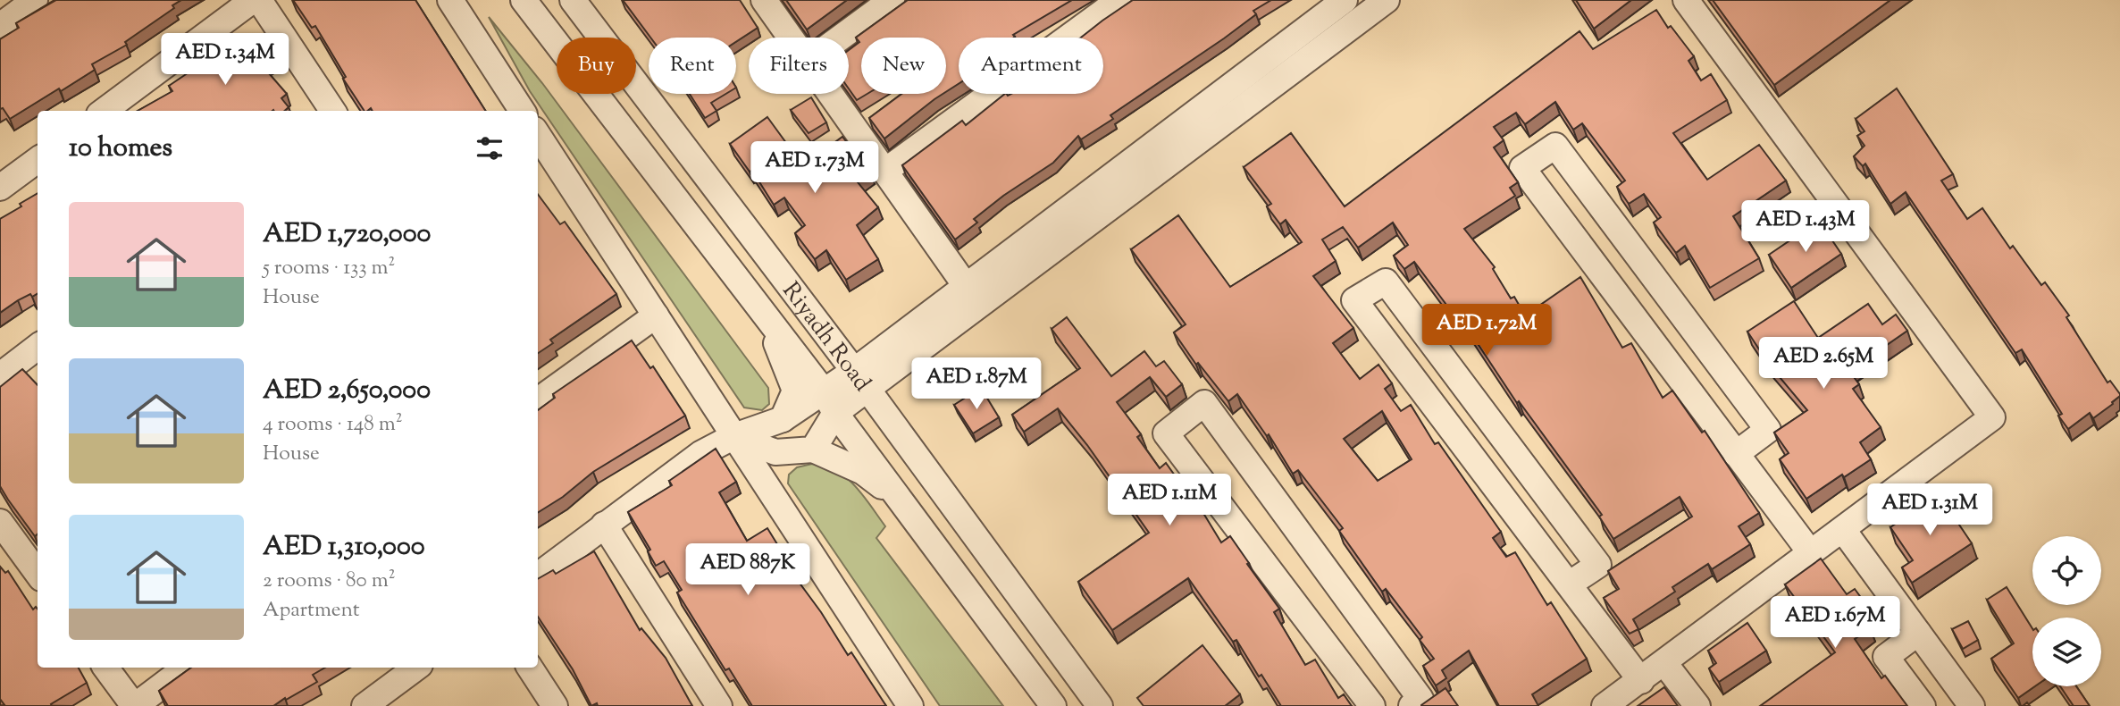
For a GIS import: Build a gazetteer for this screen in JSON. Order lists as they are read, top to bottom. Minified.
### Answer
{"streets":{"street":["Riyadh Road"]},"page":{"price":["AED 1.34M","AED 1.73M","AED 1.43M","AED 1.72M","AED 2.65M","AED 1.87M","AED 1.11M","AED 1.31M","AED 887K","AED 1.67M"],"chip":["Buy","Rent","Filters","New","Apartment"],"heading":"10 homes","list":[{"name":"AED 1,720,000","note":"5 rooms · 133 m² · House"},{"name":"AED 2,650,000","note":"4 rooms · 148 m² · House"},{"name":"AED 1,310,000","note":"2 rooms · 80 m² · Apartment"}]}}
